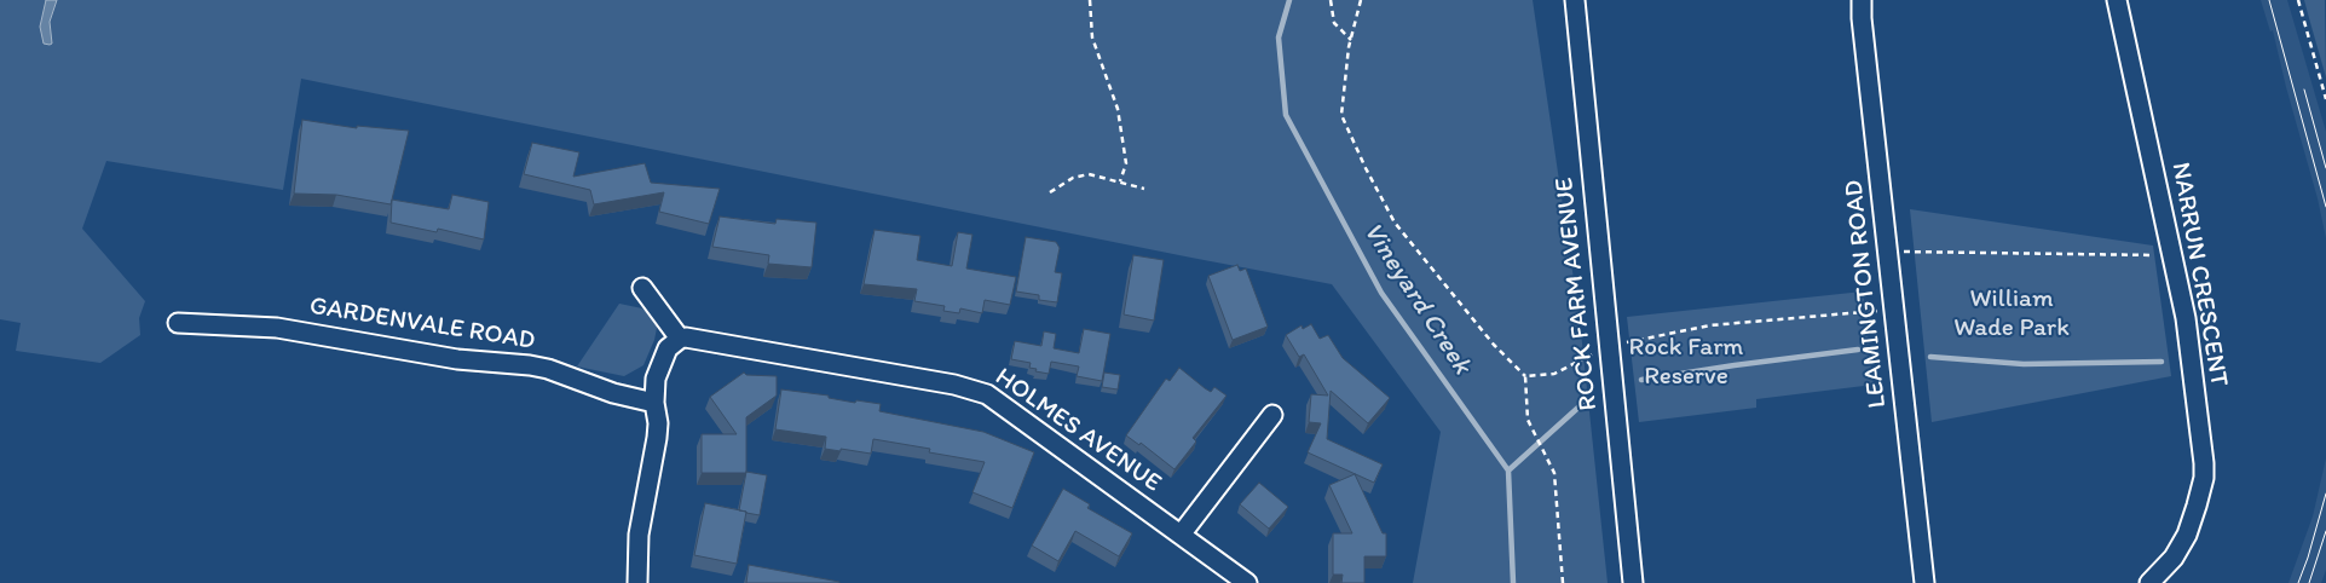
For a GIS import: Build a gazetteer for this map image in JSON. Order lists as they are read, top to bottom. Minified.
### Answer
{"streets":{"street":["NARRUN CRESCENT","ROCK FARM AVENUE","LEAMINGTON ROAD","GARDENVALE ROAD","HOLMES AVENUE"]},"water":["Vineyard Creek"],"parks":["William Wade Park","Rock Farm Reserve"]}
